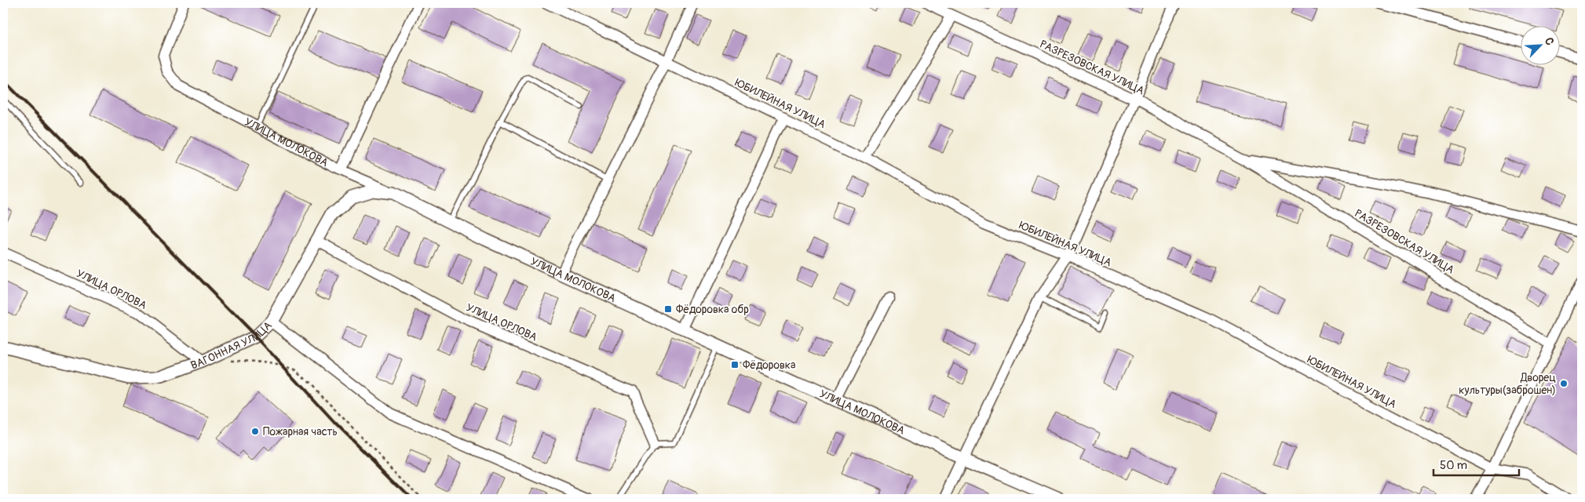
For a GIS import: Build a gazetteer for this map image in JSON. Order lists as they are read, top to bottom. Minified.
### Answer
{"streets":{"street":["РАЗРЕЗОВСКАЯ УЛИЦА","ЮБИЛЕЙНАЯ УЛИЦА","УЛИЦА МОЛОКОВА","УЛИЦА ОРЛОВА","ВАГОННАЯ УЛИЦА"]},"crossings":[["УЛИЦА МОЛОКОВА","ВАГОННАЯ УЛИЦА"],["УЛИЦА ОРЛОВА","ВАГОННАЯ УЛИЦА"]],"places":{"transit":["Фёдоровка обр","Фёдоровка"],"other":["Дворец культуры(заброшен)","Пожарная часть"]},"scale_bar":"50 m","north":"top right"}
